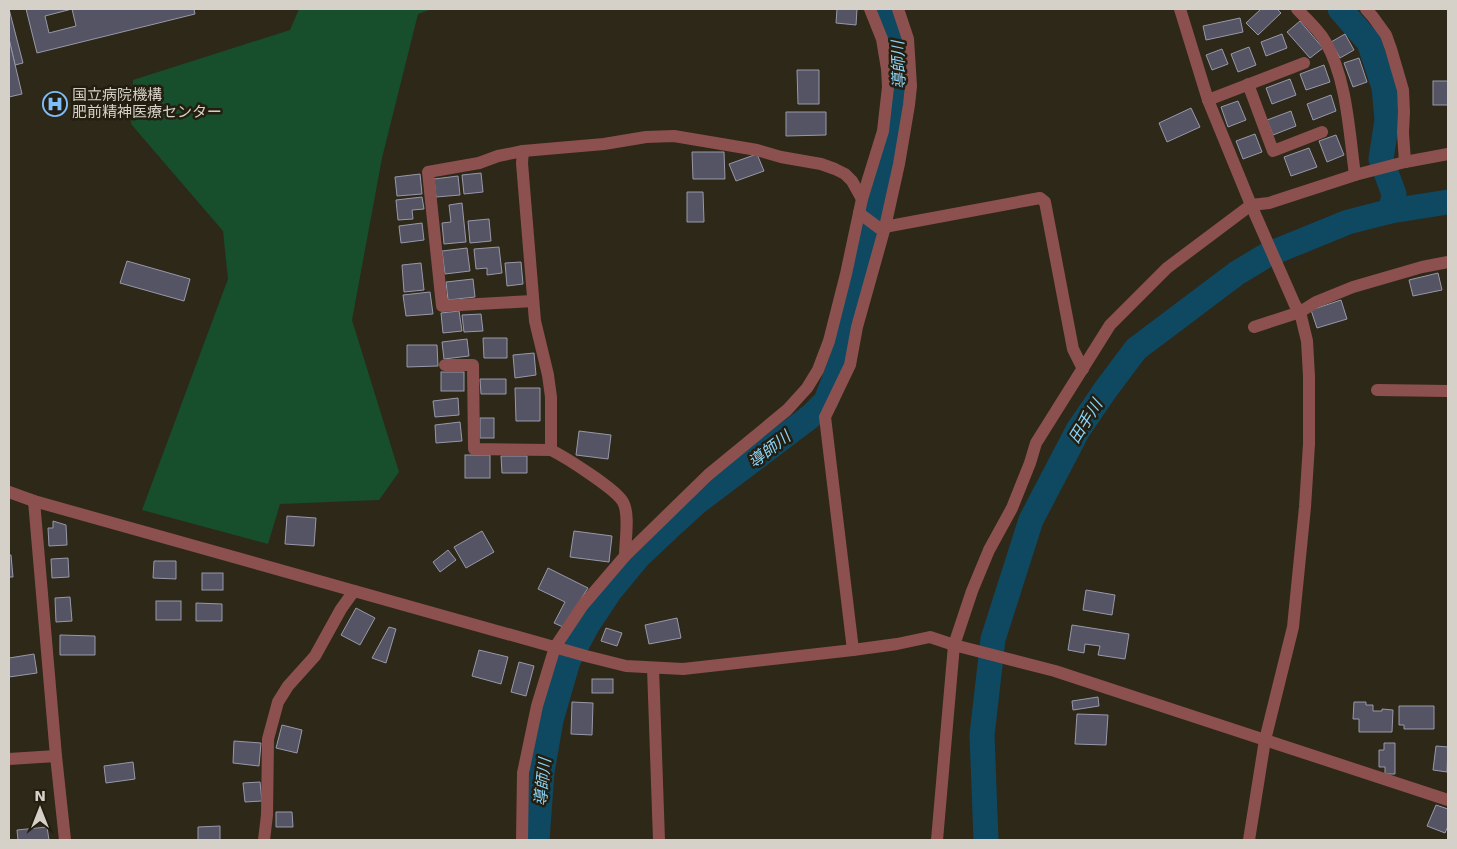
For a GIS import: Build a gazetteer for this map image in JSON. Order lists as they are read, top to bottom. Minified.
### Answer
{"water":["導師川","田手川"],"places":{"hospital":["国立病院機構 肥前精神医療センター"]},"north":"top"}
